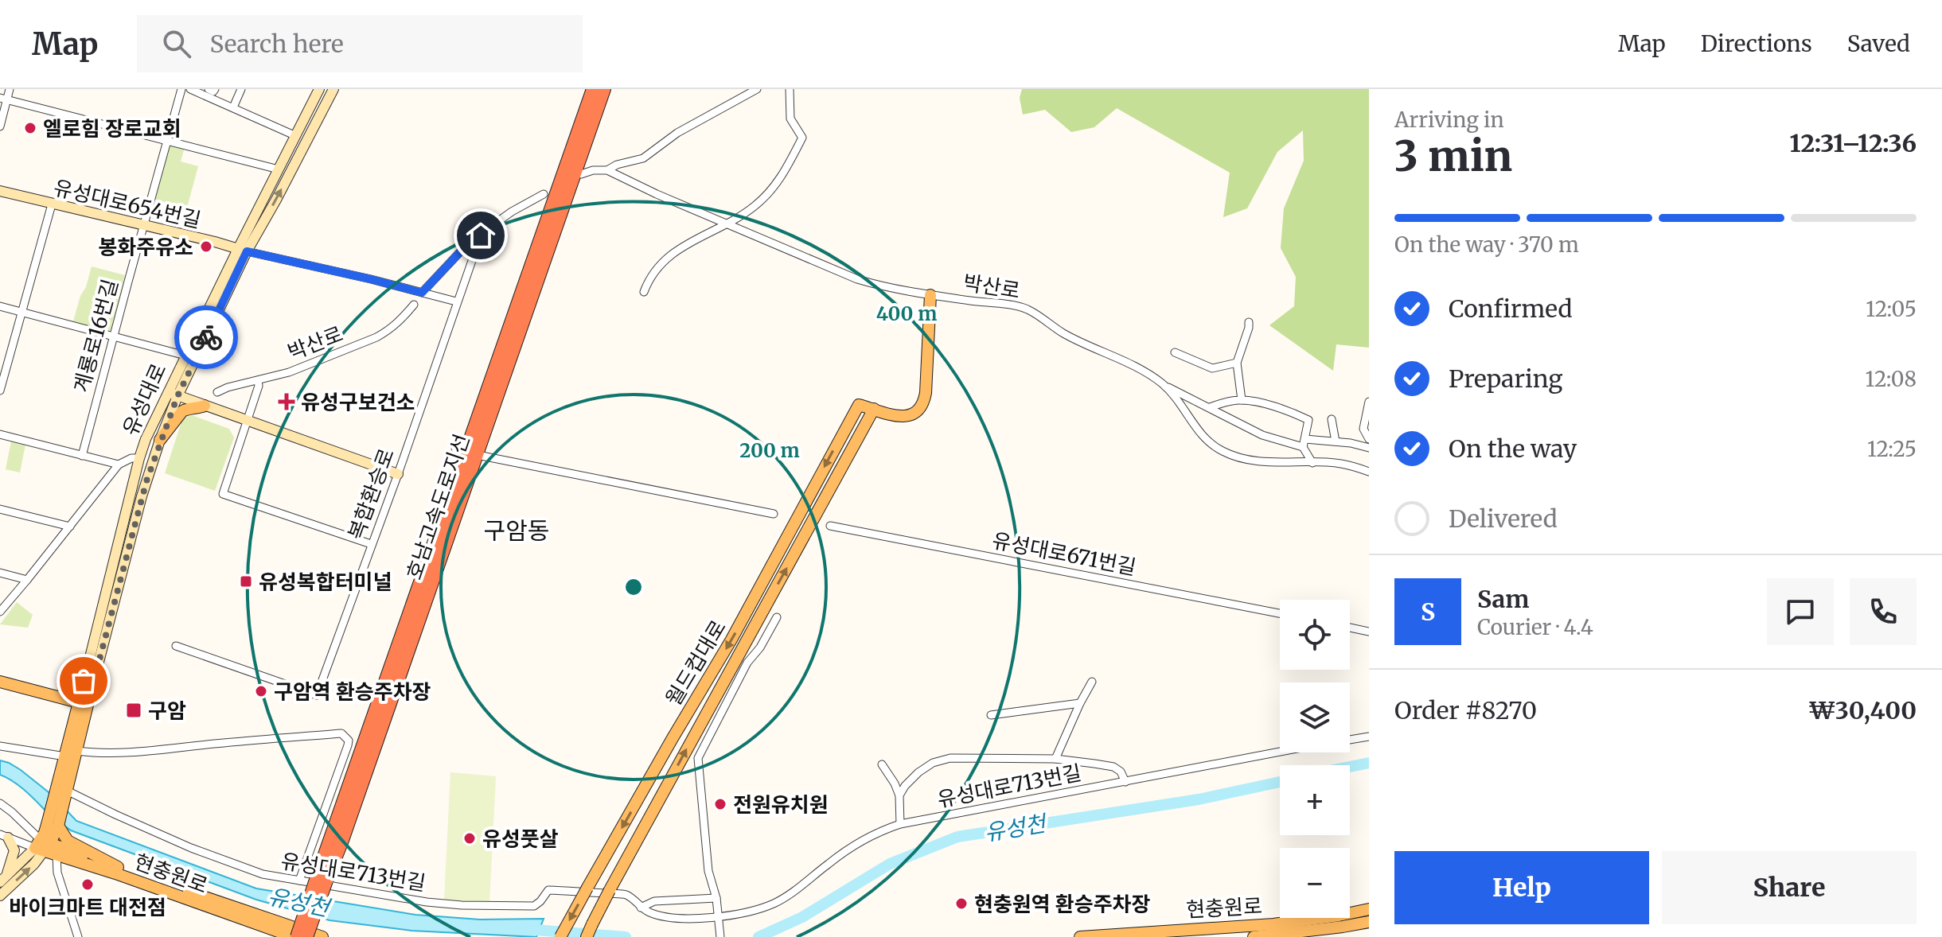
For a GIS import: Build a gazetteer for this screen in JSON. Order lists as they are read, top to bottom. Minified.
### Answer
{"streets":{"highway":["호남고속도로지선"],"main road":["유성대로","월드컵대로","현충원로"],"street":["유성대로654번길","박산로","계룡로16번길","복합환승로","유성대로671번길","유성대로713번길"]},"crossings":[["유성대로654번길","계룡로16번길"],["유성대로654번길","유성대로"],["유성대로","유성대로713번길"],["유성대로","현충원로"],["호남고속도로지선","현충원로"]],"districts":["구암동"],"water":["유성천"],"places":{"other":["엘로힘 장로교회","봉화주유소","구암역 환승주차장","전원유치원","유성풋살","바이크마트 대전점","현충원역 환승주차장"],"health":["유성구보건소"],"transit":["유성복합터미널","구암"]},"page":{"header":"Map","search":"Search here","nav":["Map","Directions","Saved"],"heading":["3 min","Arriving in","12:31–12:36"],"panel":["Sam","Courier · 4.4","Order #8270","₩30,400"],"bar":"On the way · 370 m","list":[["Confirmed","12:05"],["Preparing","12:08"],["On the way","12:25"],"Delivered"],"round":"S","map_buttons":["+","−"],"buttons":["Help","Share"]},"rings":["400 m","200 m"]}
